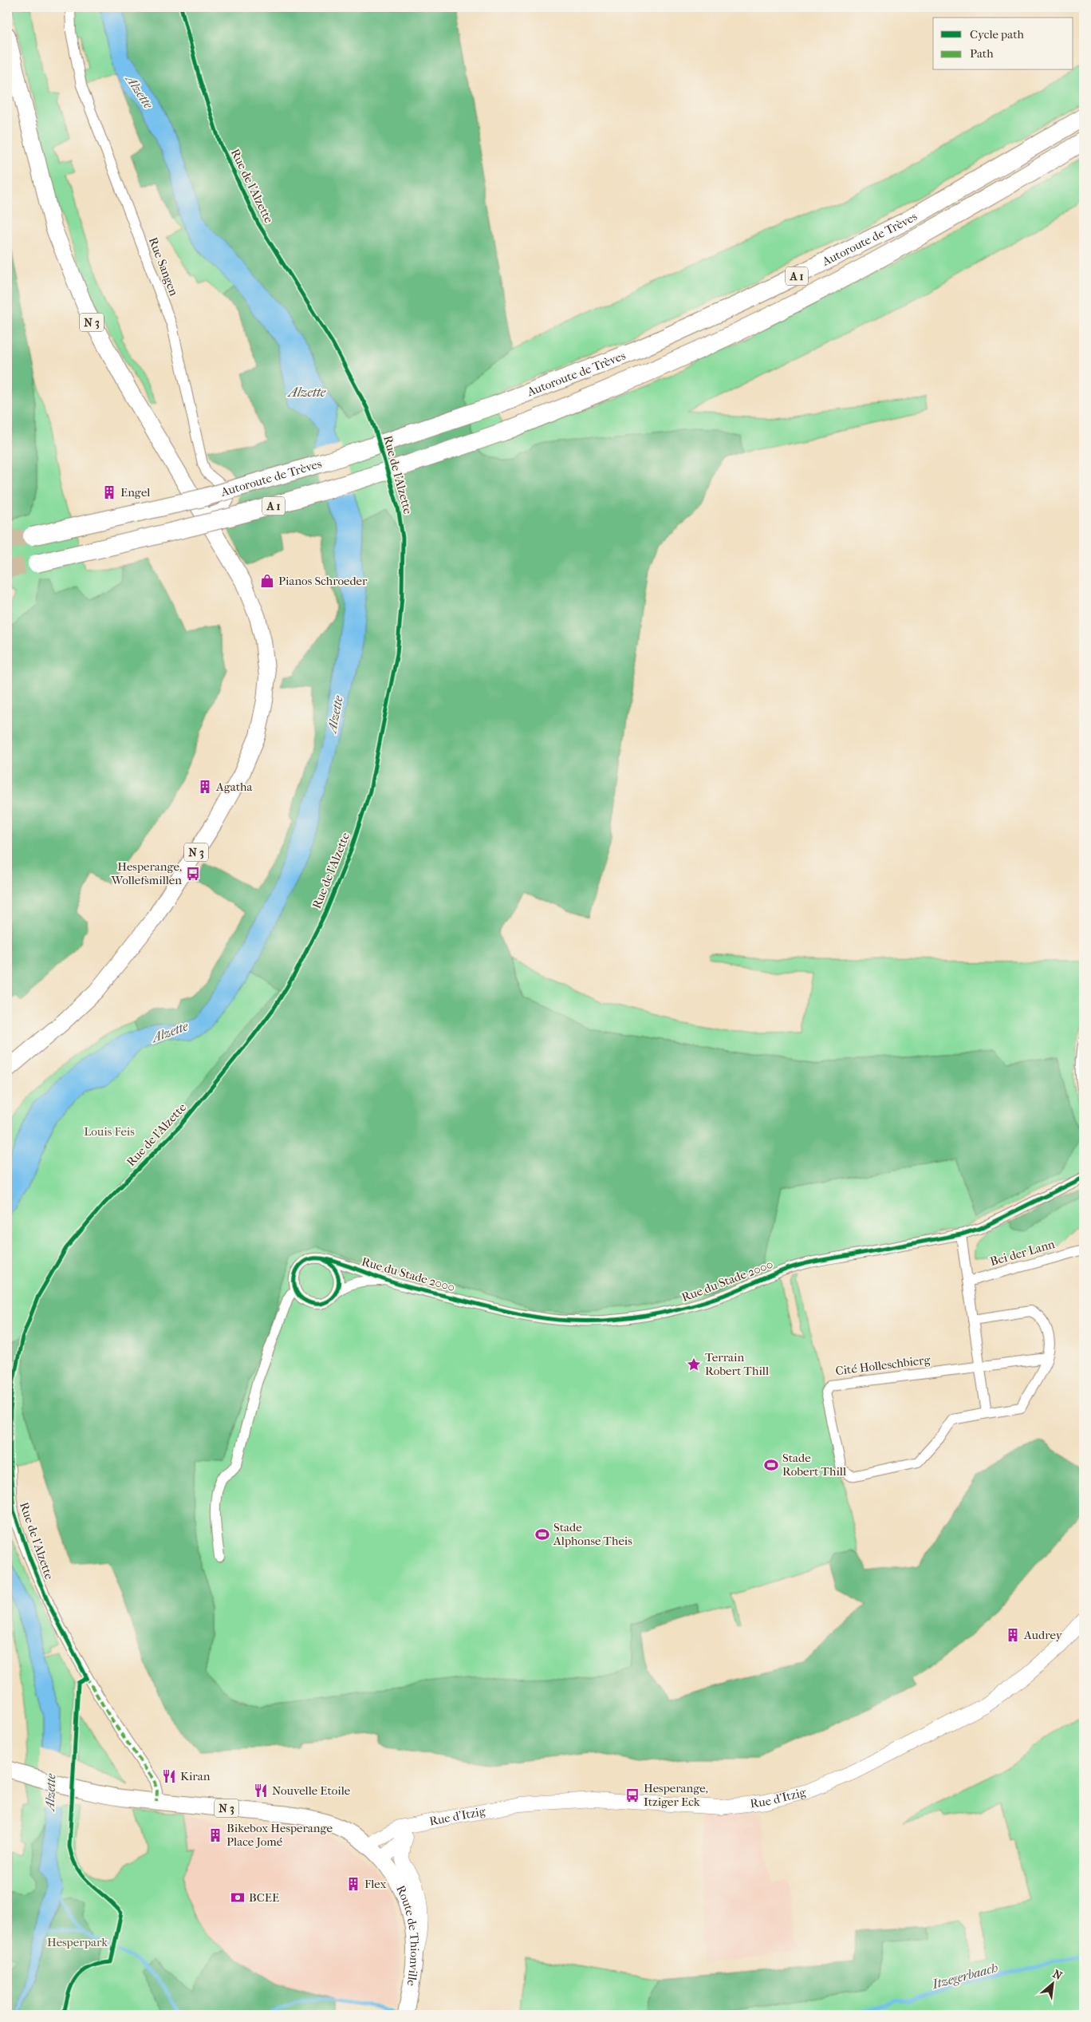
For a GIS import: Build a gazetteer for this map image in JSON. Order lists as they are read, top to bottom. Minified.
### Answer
{"streets":{"highway":["Autoroute de Trèves","A 1"],"main road":["N 3","Rue d'Itzig","Route de Thionville"],"street":["Rue de l'Alzette","Rue Sangen","Bei der Lann","Rue du Stade 2000","Cité Holleschbierg"]},"crossings":[["Rue de l'Alzette","N 3"],["Rue de l'Alzette","Route de Thionville"],["Rue Sangen","N 3"],["N 3","Route de Thionville"],["Rue d'Itzig","Route de Thionville"]],"water":["Alzette","Itzegerbaach"],"parks":["Louis Feis","Hesperpark"],"places":{"building":["Engel","Agatha","Audrey","Bikebox Hesperange Place Jomé","Flex"],"shop":["Pianos Schroeder"],"bus stop":["Hesperange, Wollefsmillen","Hesperange, Itziger Eck"],"place":["Terrain Robert Thill"],"sports":["Stade Robert Thill","Stade Alphonse Theis"],"restaurant":["Kiran","Nouvelle Etoile"],"bank":["BCEE"]},"legend":["Cycle path","Path"],"north":"top right"}
